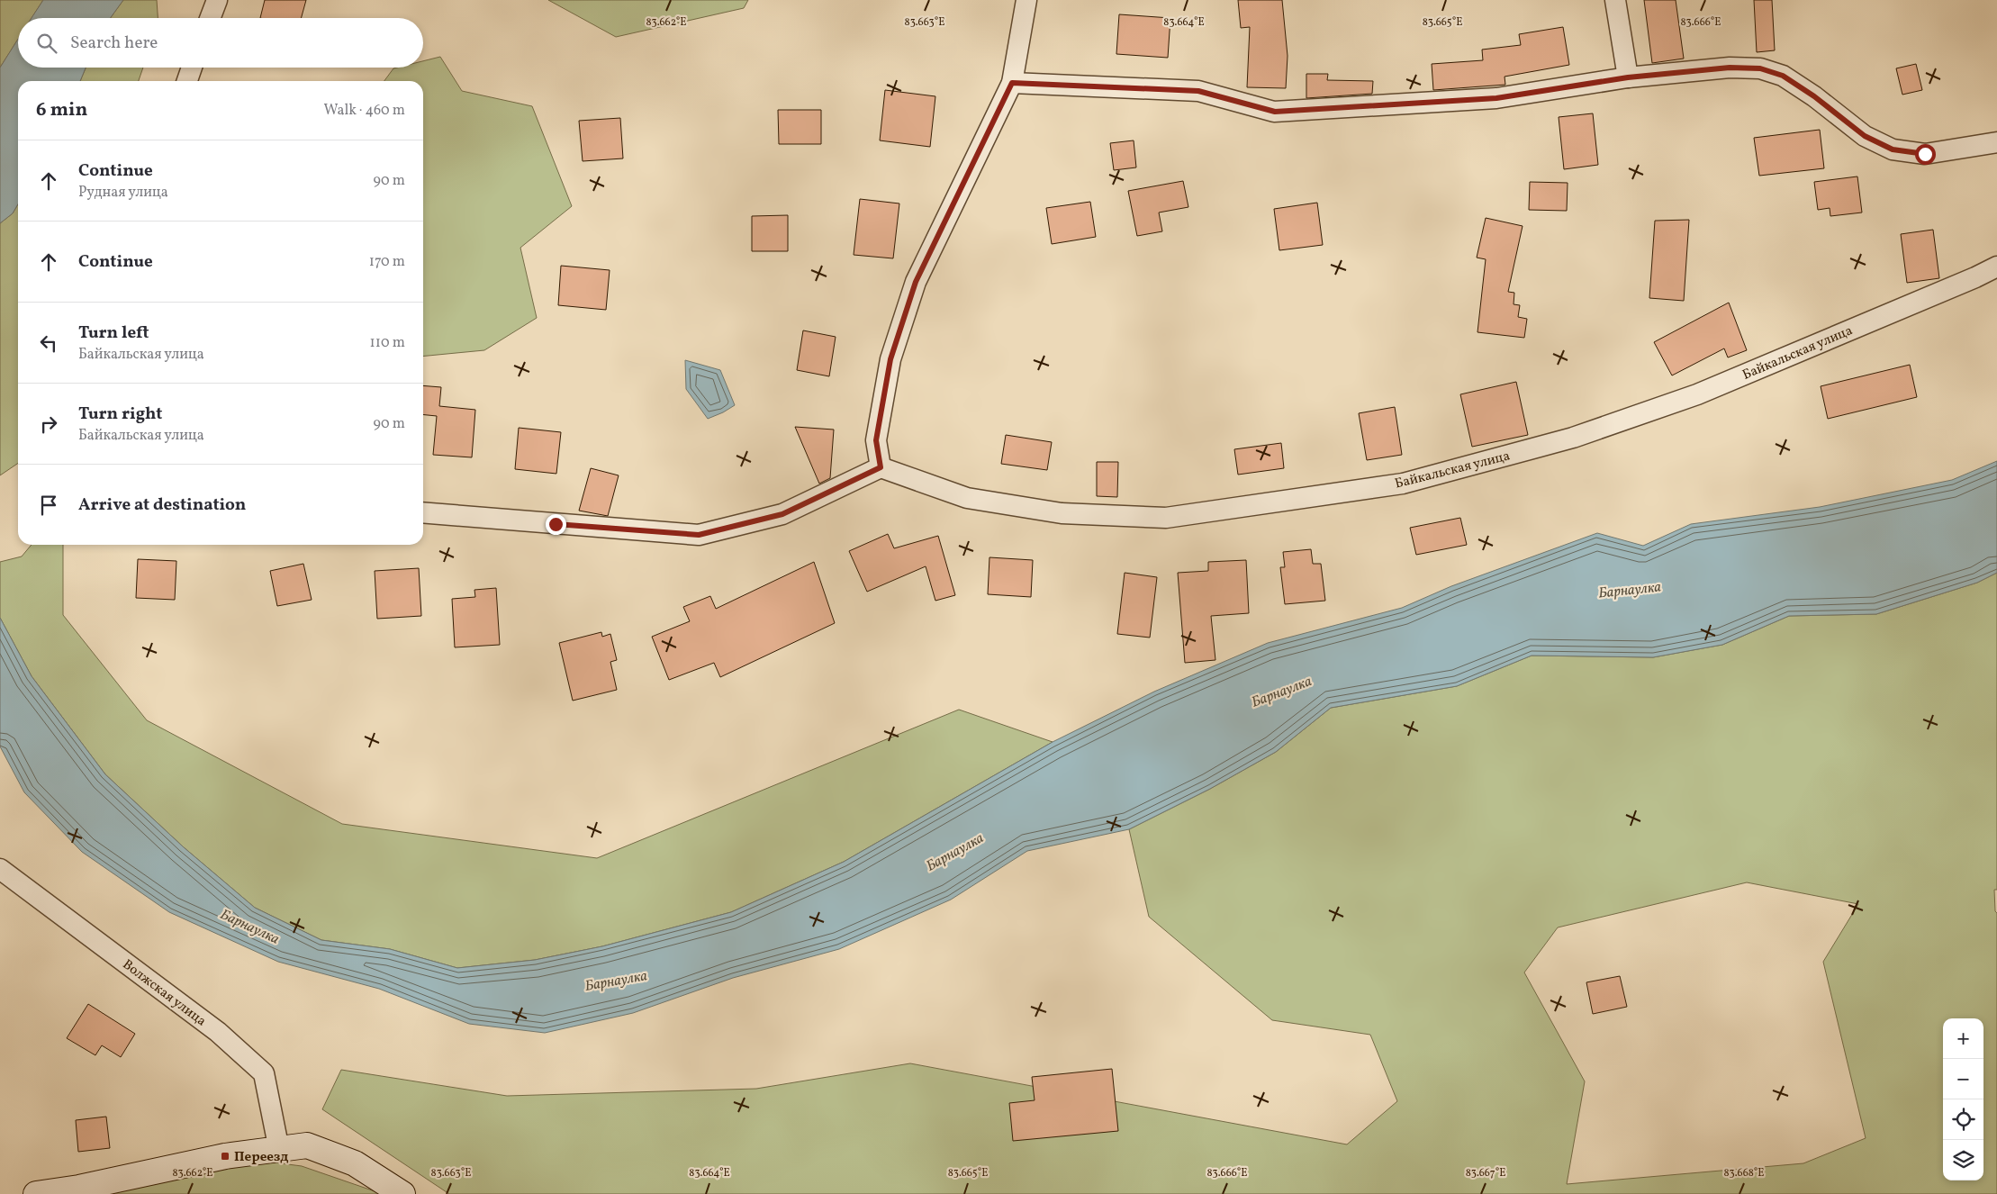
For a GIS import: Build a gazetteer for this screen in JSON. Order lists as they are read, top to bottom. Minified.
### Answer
{"streets":{"street":["Байкальская улица","Волжская улица"]},"water":["Барнаулка"],"places":{"transit":["Переезд"]},"page":{"search":"Search here","heading":["6 min","Walk · 460 m"],"list":[["Continue","Рудная улица","90 m"],["Continue","170 m"],["Turn left","Байкальская улица","110 m"],["Turn right","Байкальская улица","90 m"],"Arrive at destination"],"map_buttons":["+","−"]},"coordinates":["83.662°E","83.663°E","83.664°E","83.665°E","83.666°E","83.667°E","83.668°E"]}
